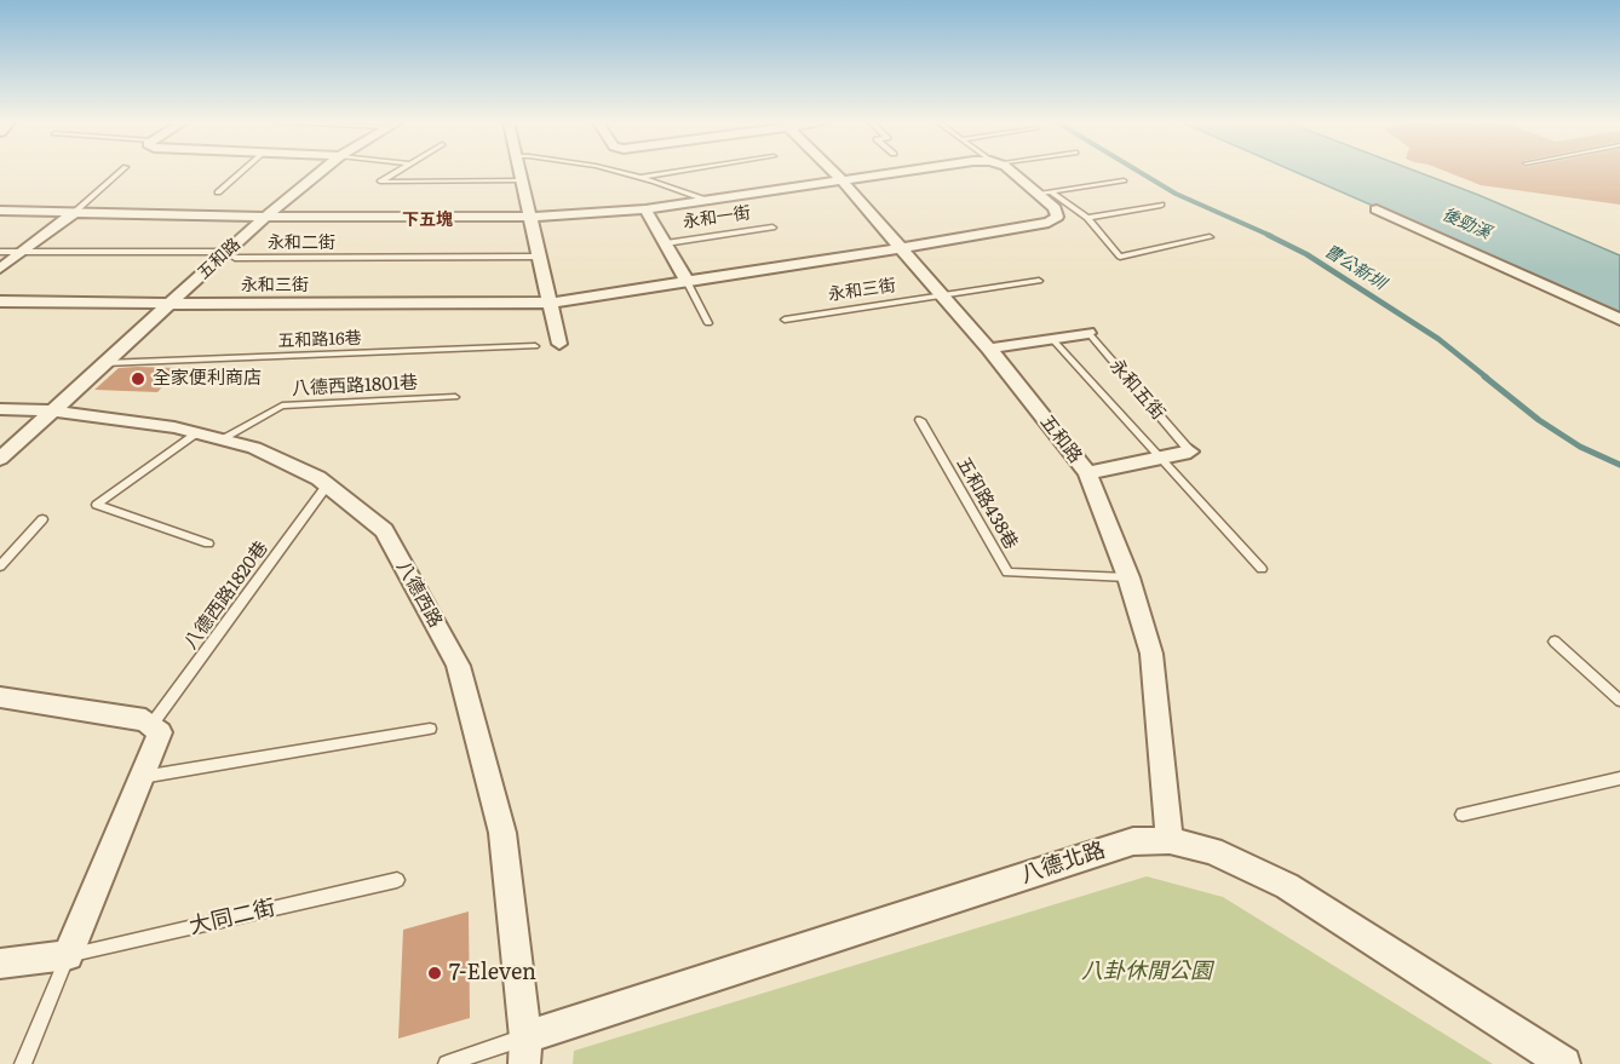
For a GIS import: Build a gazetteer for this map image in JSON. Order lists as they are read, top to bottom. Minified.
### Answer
{"streets":{"street":["永和一街","五和路","永和三街","永和五街","八德西路","八德北路","大同二街"],"lane":["永和二街","五和路16巷","八德西路1801巷","五和路438巷","八德西路1820巷"]},"crossings":[["永和一街","五和路"],["永和一街","永和三街"],["永和二街","五和路"],["五和路","永和三街"],["五和路","五和路16巷"],["五和路","永和五街"],["五和路","五和路438巷"],["五和路","八德西路"],["五和路","八德北路"],["八德西路1801巷","八德西路"],["八德西路","八德西路1820巷"],["八德西路","八德北路"]],"districts":["下五塊"],"water":["後勁溪","曹公新圳"],"parks":["八卦休閒公園"],"places":["全家便利商店","7-Eleven"]}
